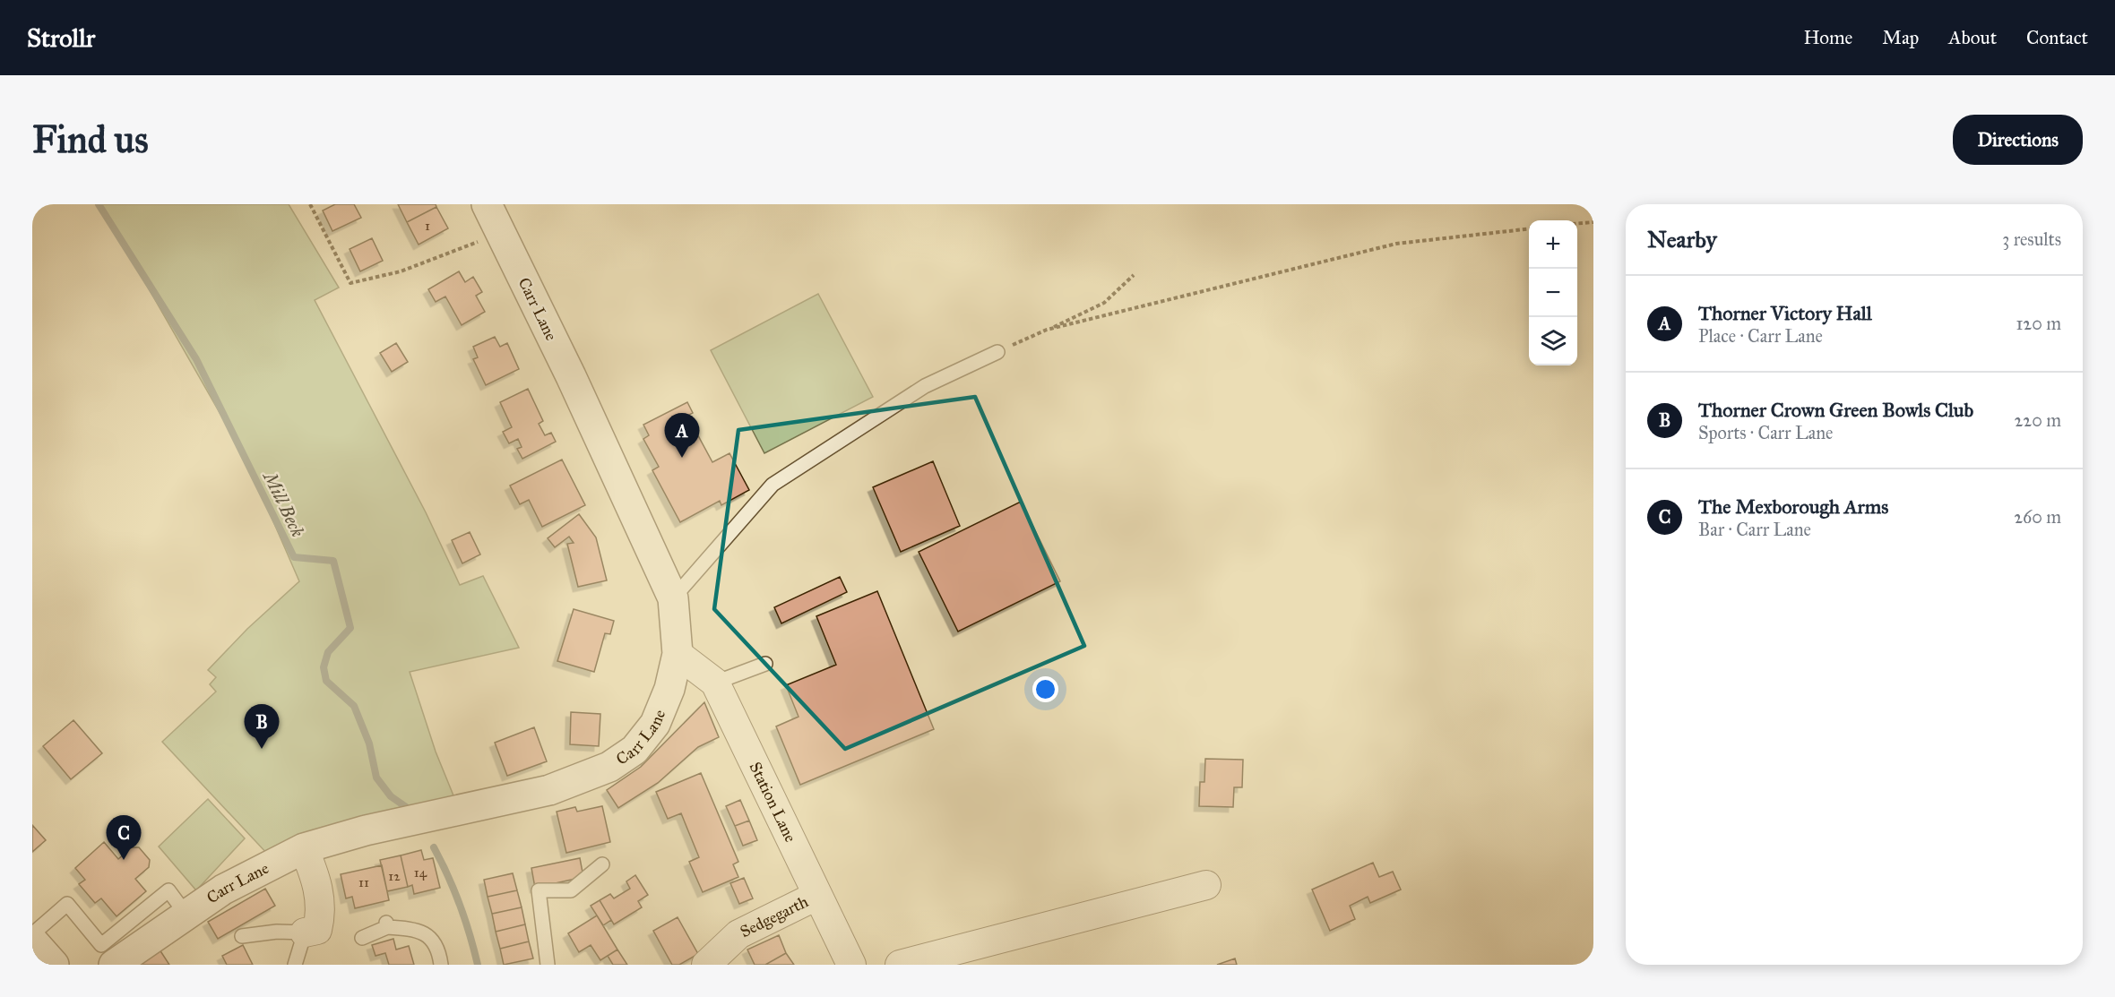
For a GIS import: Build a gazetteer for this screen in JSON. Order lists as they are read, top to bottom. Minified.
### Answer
{"streets":{"street":["Carr Lane","Station Lane","Sedgegarth"]},"crossings":[["Carr Lane","Station Lane"],["Station Lane","Sedgegarth"]],"water":["Mill Beck"],"house_numbers":["1","14","12","11"],"page":{"header":"Strollr","nav":["Home","Map","About","Contact"],"buttons":"Directions","title":"Find us","heading":["Nearby","3 results"],"map_buttons":["+","−"],"list":[{"mark":"A","name":"Thorner Victory Hall","note":"Place · Carr Lane","value":"120 m"},{"mark":"B","name":"Thorner Crown Green Bowls Club","note":"Sports · Carr Lane","value":"220 m"},{"mark":"C","name":"The Mexborough Arms","note":"Bar · Carr Lane","value":"260 m"}],"pins":["A","B","C"]}}
